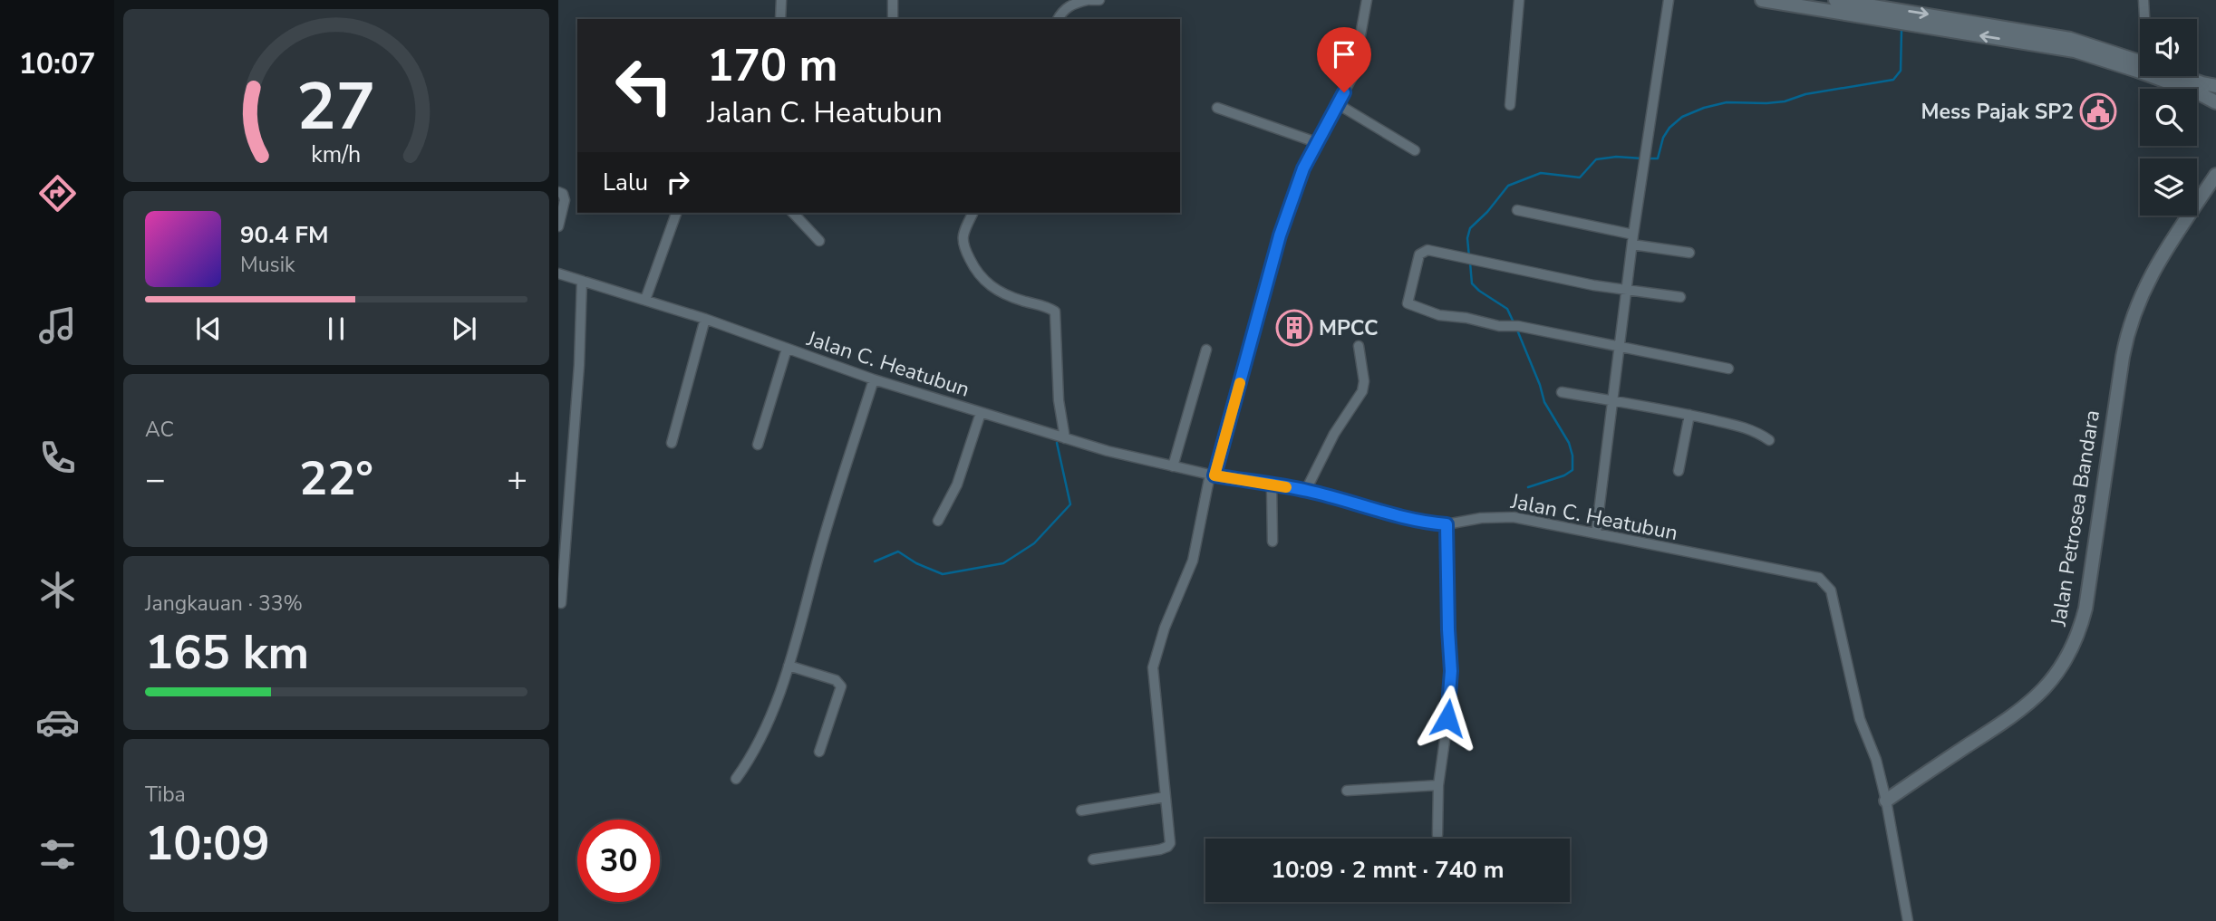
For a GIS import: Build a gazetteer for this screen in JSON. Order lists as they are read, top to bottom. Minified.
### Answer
{"streets":{"main road":["Jalan Petrosea Bandara"],"street":["Jalan C. Heatubun"]},"crossings":[["Jalan C. Heatubun","Jalan Petrosea Bandara"]],"places":{"public building":["Mess Pajak SP2"],"building":["MPCC"]},"page":{"tabs":"10:07","turn":["170 m","Jalan C. Heatubun"],"then":"Lalu","song":["90.4 FM","Musik"],"tile":["AC",["Jangkauan · 33%","165 km"],["Tiba","10:09"]],"heat":["−","22°","+"],"limit":"30","trip":"10:09 · 2 mnt · 740 m","gauge":["27","km/h"]}}
